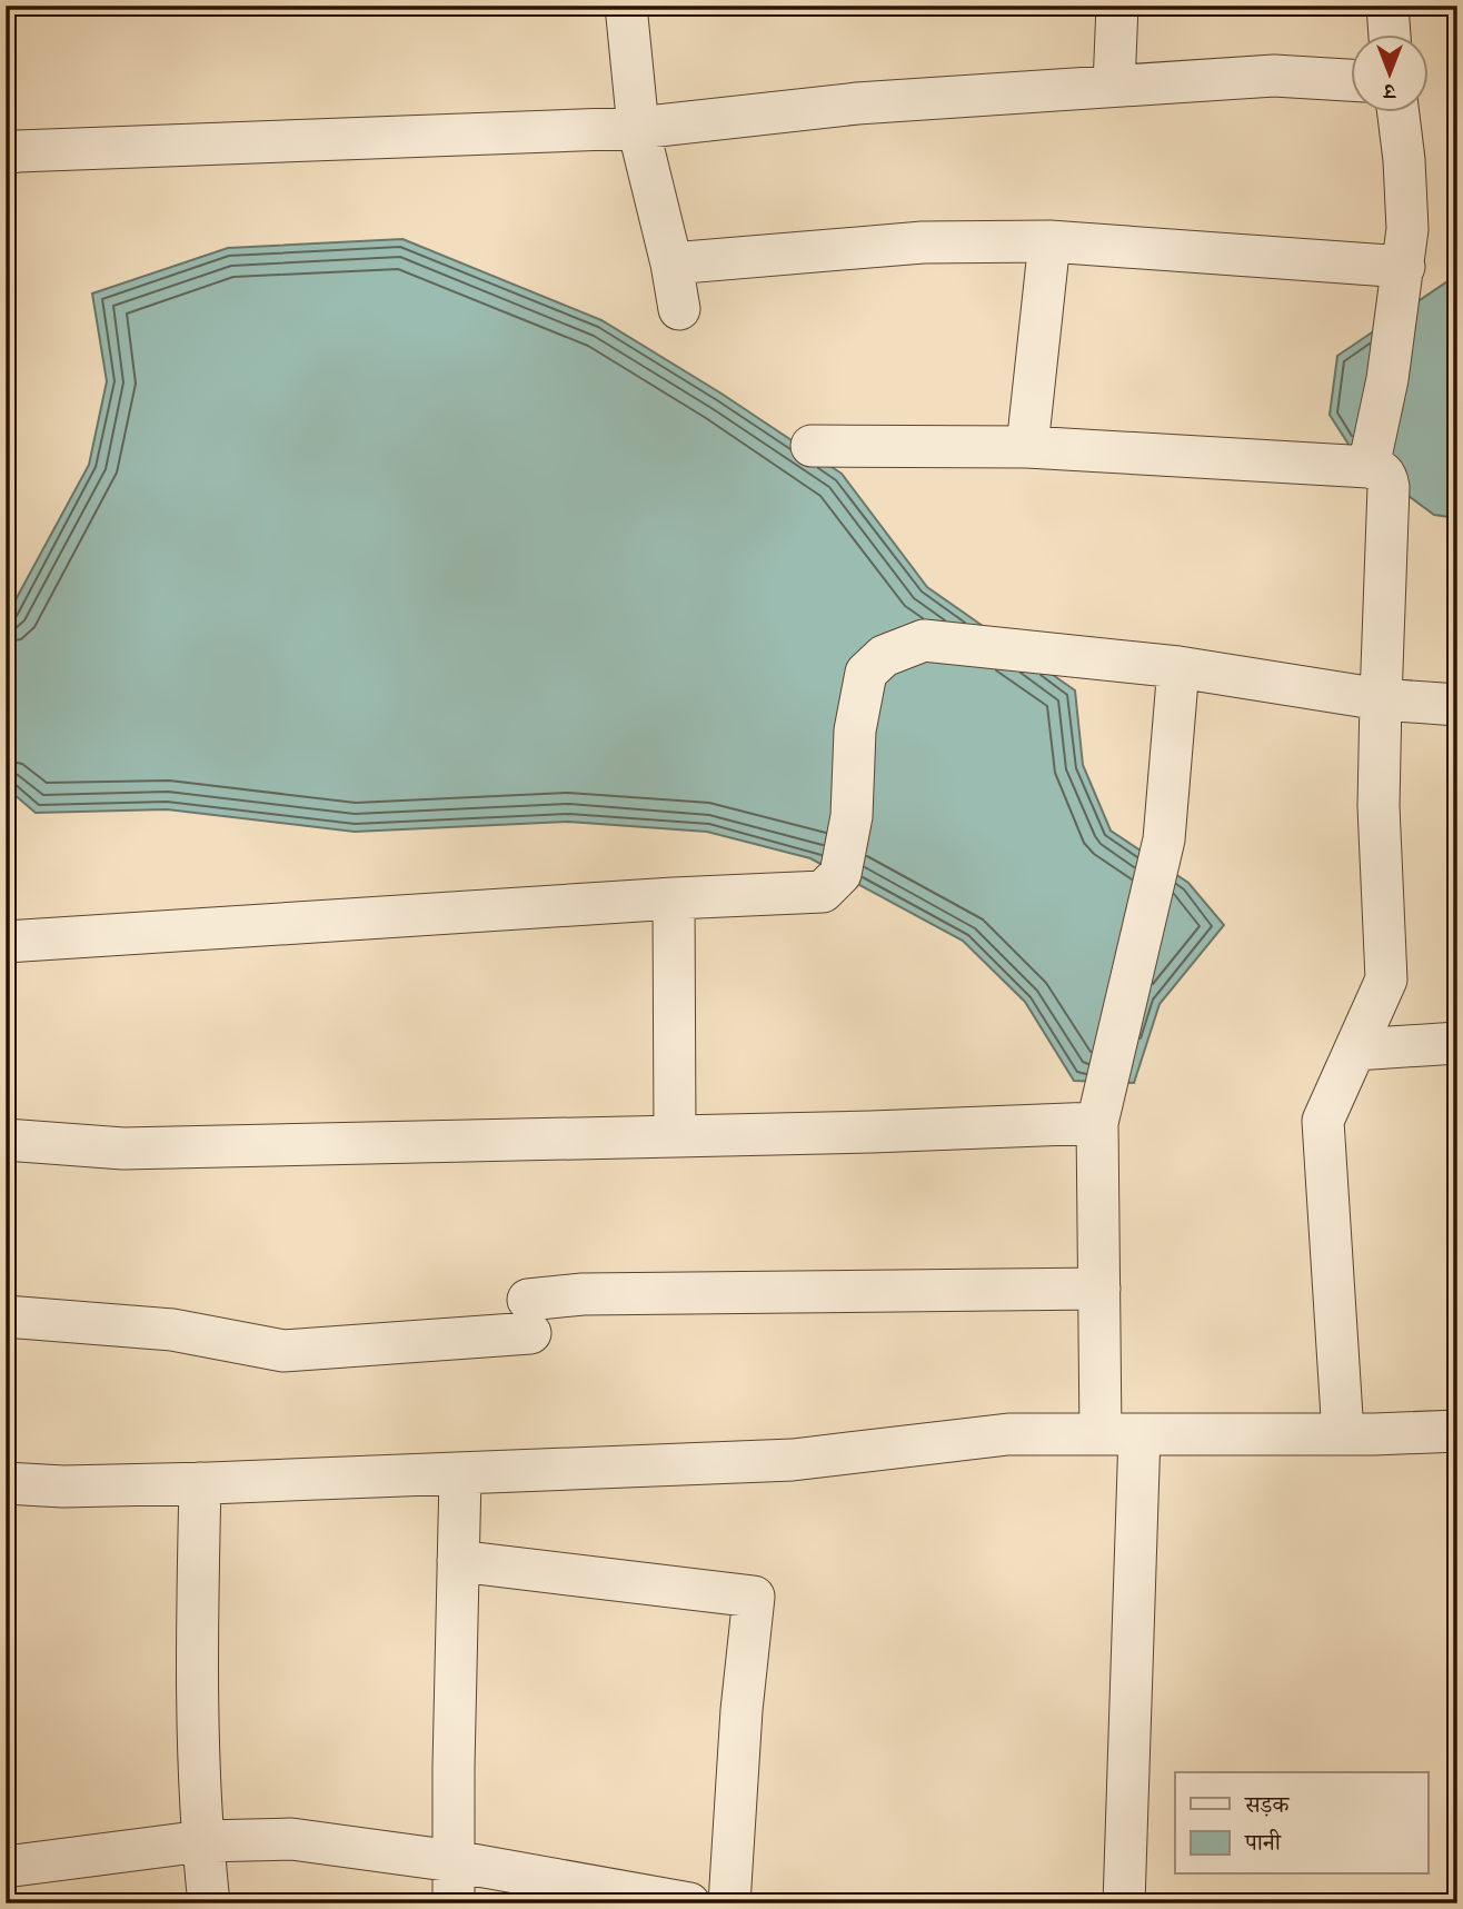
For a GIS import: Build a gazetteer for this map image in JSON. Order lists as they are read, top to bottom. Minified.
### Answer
{"legend":["सड़क","पानी"],"north":"bottom"}
